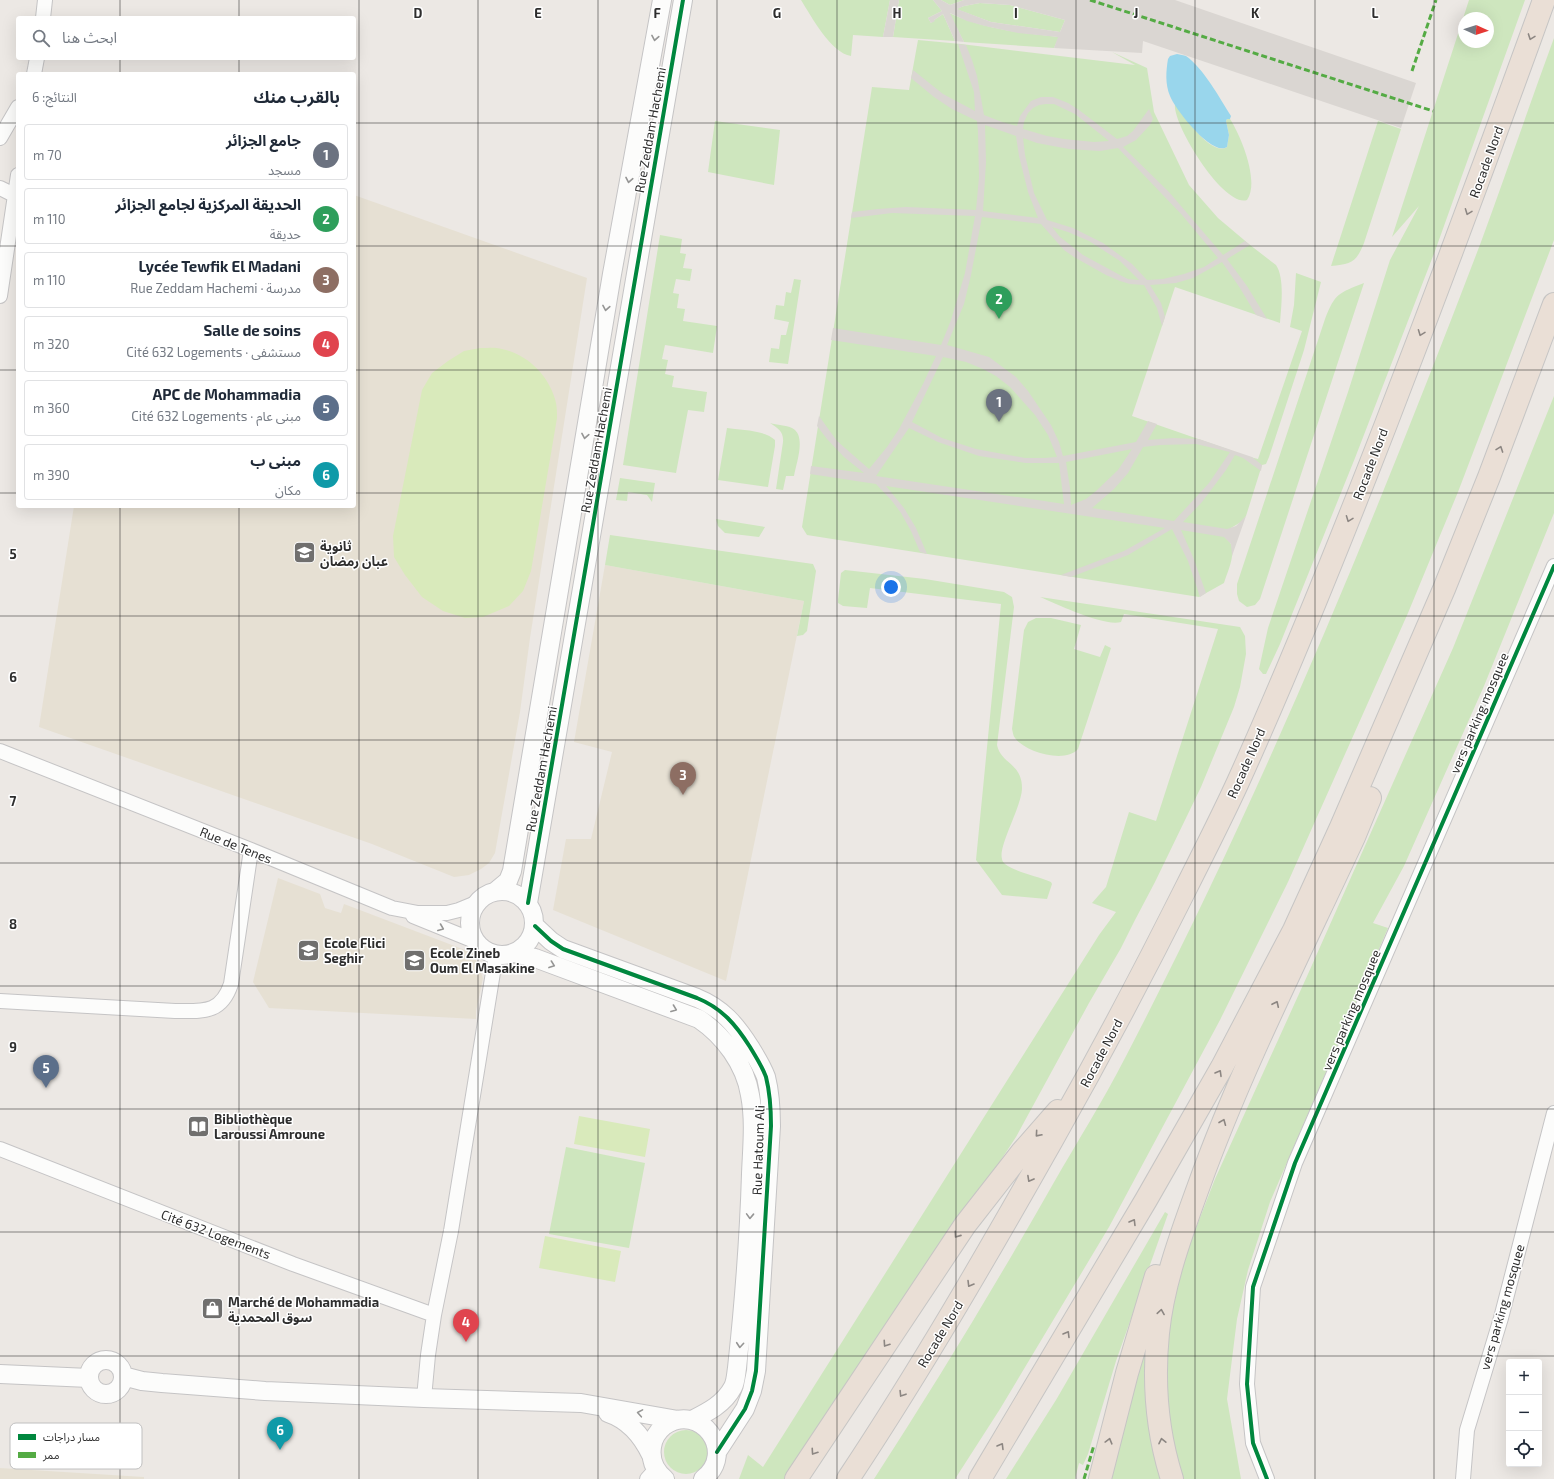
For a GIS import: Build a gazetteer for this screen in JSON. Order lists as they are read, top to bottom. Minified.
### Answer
{"streets":{"highway":["Rocade Nord"],"street":["Rue Zeddam Hachemi","vers parking mosquee","Rue de Tenes","Rue Hatoum Ali","Cité 632 Logements"]},"crossings":[["Rue Zeddam Hachemi","Rue de Tenes"],["Rue Zeddam Hachemi","Rue Hatoum Ali"],["Rue de Tenes","Rue Hatoum Ali"]],"places":{"school or university":["ثانوية عبان رمضان","Ecole Flici Seghir","Ecole Zineb Oum El Masakine"],"library":["Bibliothèque Laroussi Amroune"],"shop":["Marché de Mohammadia سوق المحمدية"]},"legend":["مسار دراجات","ممر"],"north":"right","page":{"search":"ابحث هنا","heading":["بالقرب منك","النتائج: 6"],"list":[{"mark":"1","name":"جامع الجزائر","note":"مسجد","value":"70 m"},{"mark":"2","name":"الحديقة المركزية لجامع الجزائر","note":"حديقة","value":"110 m"},{"mark":"3","name":"Lycée Tewfik El Madani","note":"مدرسة · Rue Zeddam Hachemi","value":"110 m"},{"mark":"4","name":"Salle de soins","note":"مستشفى · Cité 632 Logements","value":"320 m"},{"mark":"5","name":"APC de Mohammadia","note":"مبنى عام · Cité 632 Logements","value":"360 m"},{"mark":"6","name":"مبنى ب","note":"مكان","value":"390 m"}],"pins":["2","1","3","5","4","6"],"map_buttons":["+","−"]},"grid":{"columns":["D","E","F","G","H","I","J","K","L"],"rows":["5","6","7","8","9"]}}
